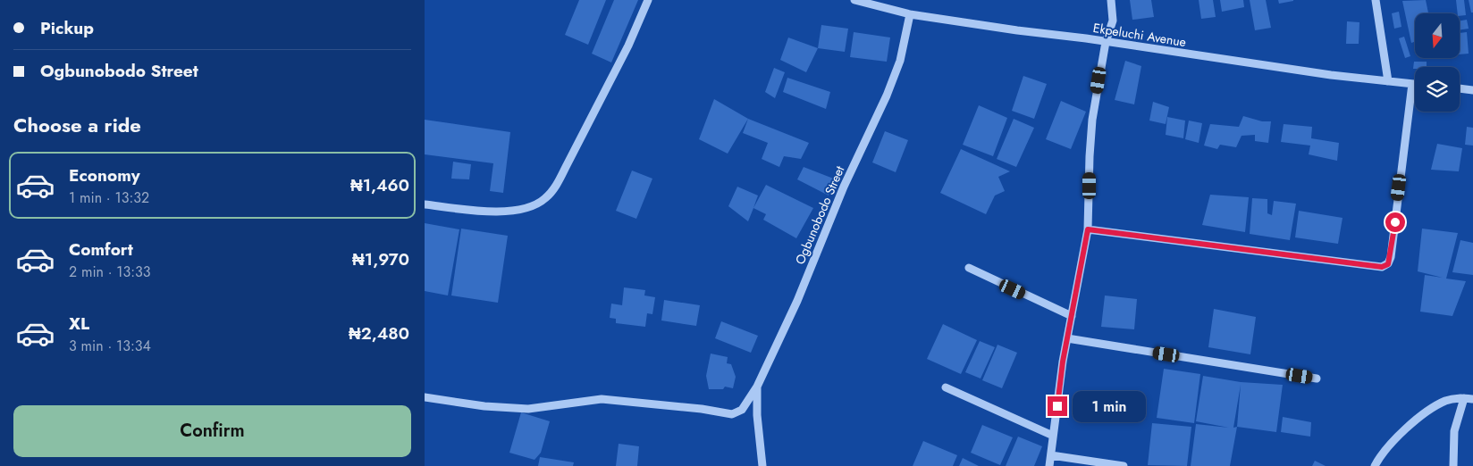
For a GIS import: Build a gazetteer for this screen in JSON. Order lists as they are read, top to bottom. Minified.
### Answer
{"streets":{"street":["Ekpeluchi Avenue","Ogbunobodo Street"]},"crossings":[["Ekpeluchi Avenue","Ogbunobodo Street"]],"north":"bottom","page":{"banner":["Pickup","Ogbunobodo Street"],"heading":"Choose a ride","list":[{"name":"Economy","note":"1 min · 13:32","value":"₦1,460"},{"name":"Comfort","note":"2 min · 13:33","value":"₦1,970"},{"name":"XL","note":"3 min · 13:34","value":"₦2,480"}],"bubble":"1 min","buttons":"Confirm"}}
